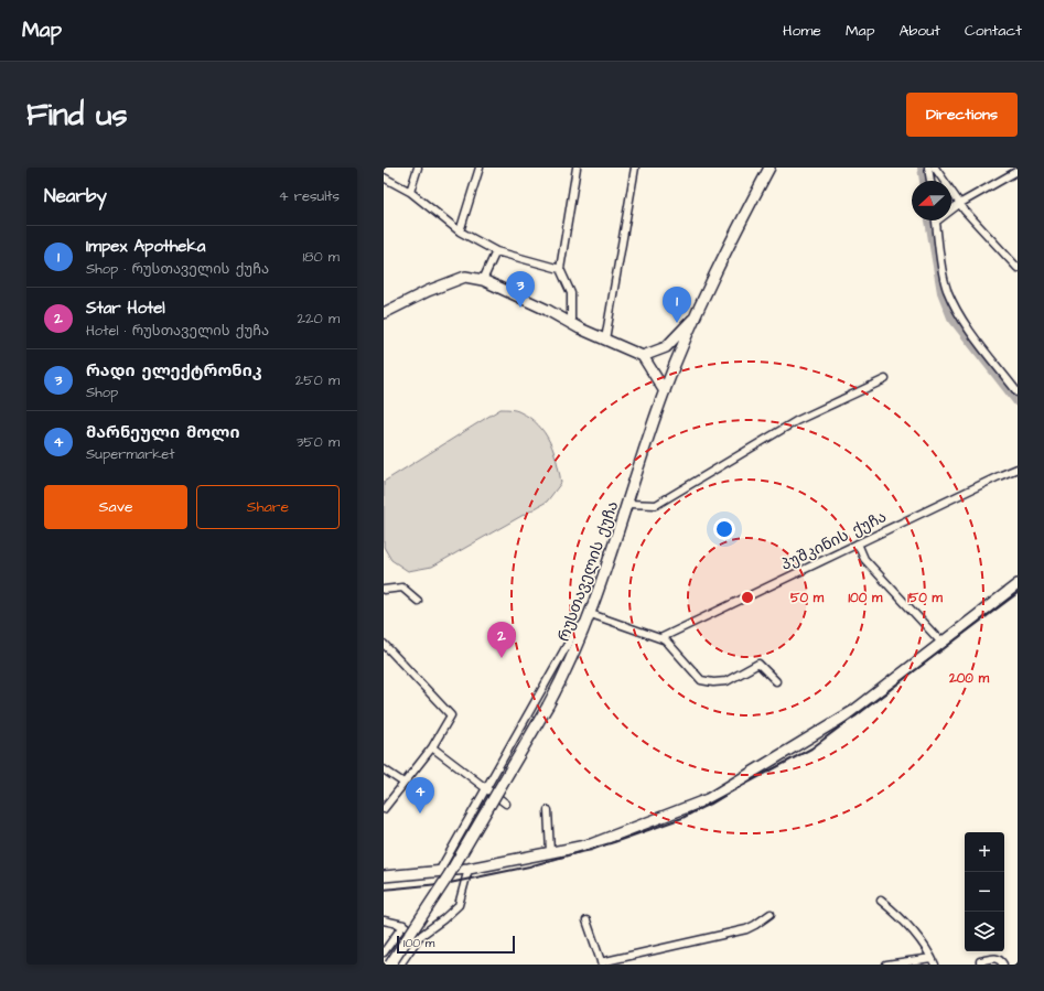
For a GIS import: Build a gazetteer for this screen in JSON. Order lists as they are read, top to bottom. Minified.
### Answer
{"streets":{"street":["პუშკინის ქუჩა","რუსთაველის ქუჩა"]},"scale_bar":"100 m","north":"left","page":{"header":"Map","nav":["Home","Map","About","Contact"],"buttons":["Directions",["Save","Share"]],"title":"Find us","heading":["Nearby","4 results"],"list":[{"mark":"1","name":"Impex Apotheka","note":"Shop · რუსთაველის ქუჩა","value":"180 m"},{"mark":"2","name":"Star Hotel","note":"Hotel · რუსთაველის ქუჩა","value":"220 m"},{"mark":"3","name":"რადი ელექტრონიკ","note":"Shop","value":"250 m"},{"mark":"4","name":"მარნეული მოლი","note":"Supermarket","value":"350 m"}],"pins":["3","1","2","4"],"map_buttons":["+","−"],"scale":"100 m"},"rings":["50 m","100 m","150 m","200 m"]}
